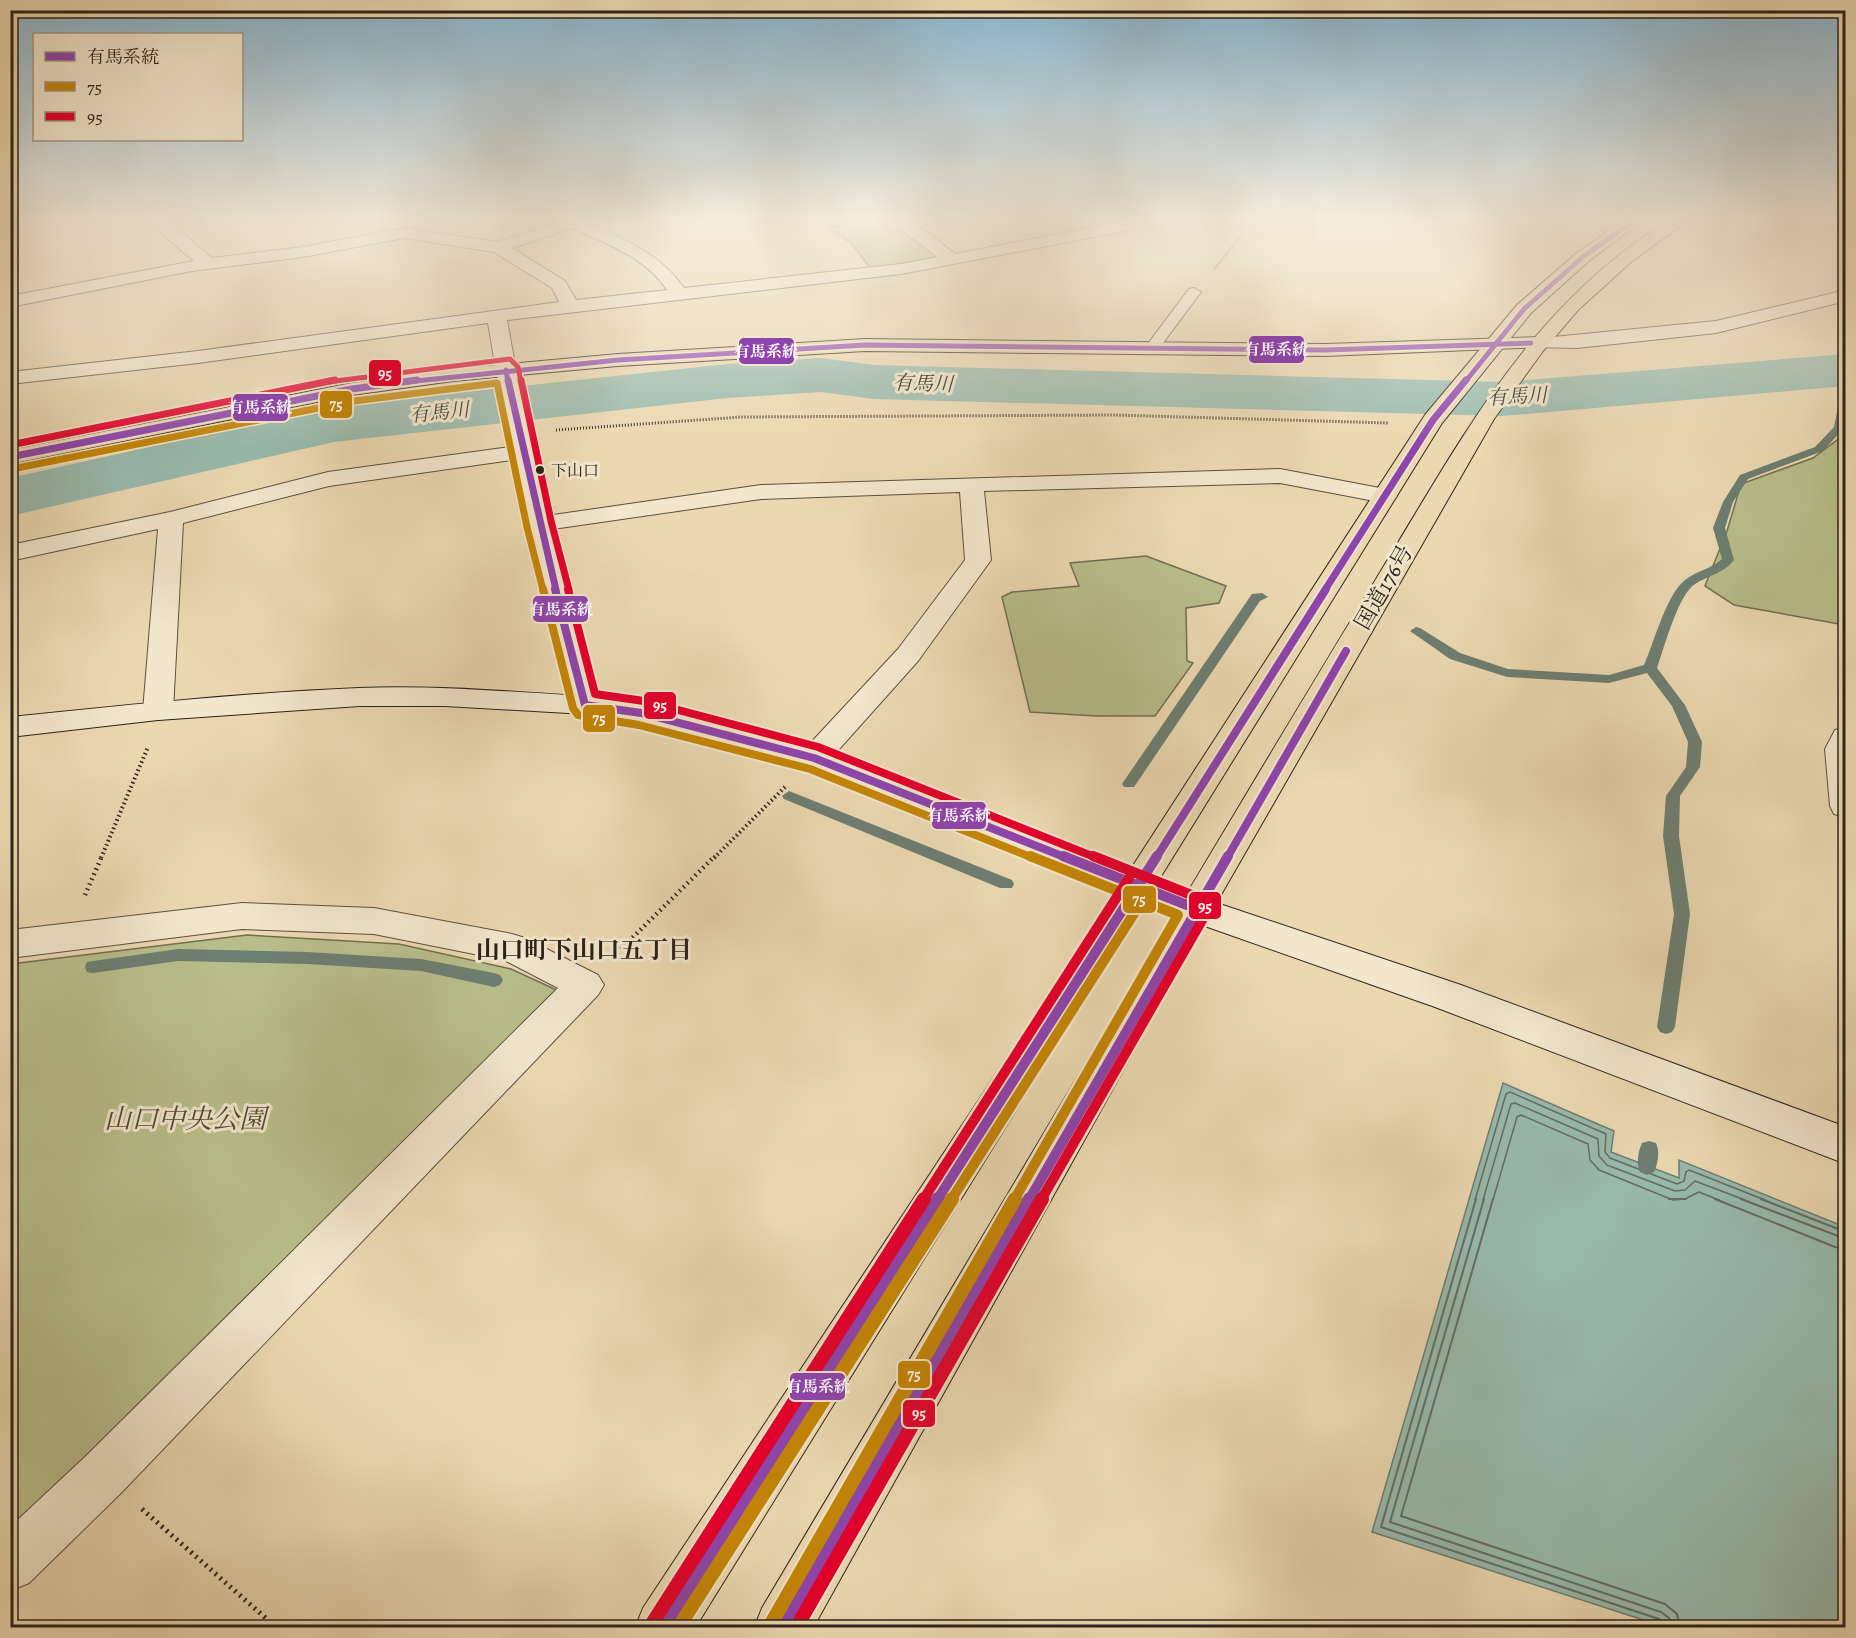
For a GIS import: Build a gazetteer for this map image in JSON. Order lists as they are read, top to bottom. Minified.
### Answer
{"streets":{"main road":["国道176号"]},"districts":["山口町下山口五丁目"],"water":["有馬川"],"parks":["山口中央公園"],"places":["下山口"],"lines":["transit line 有馬系統","transit line 95","transit line 75"],"legend":["有馬系統","75","95"]}
